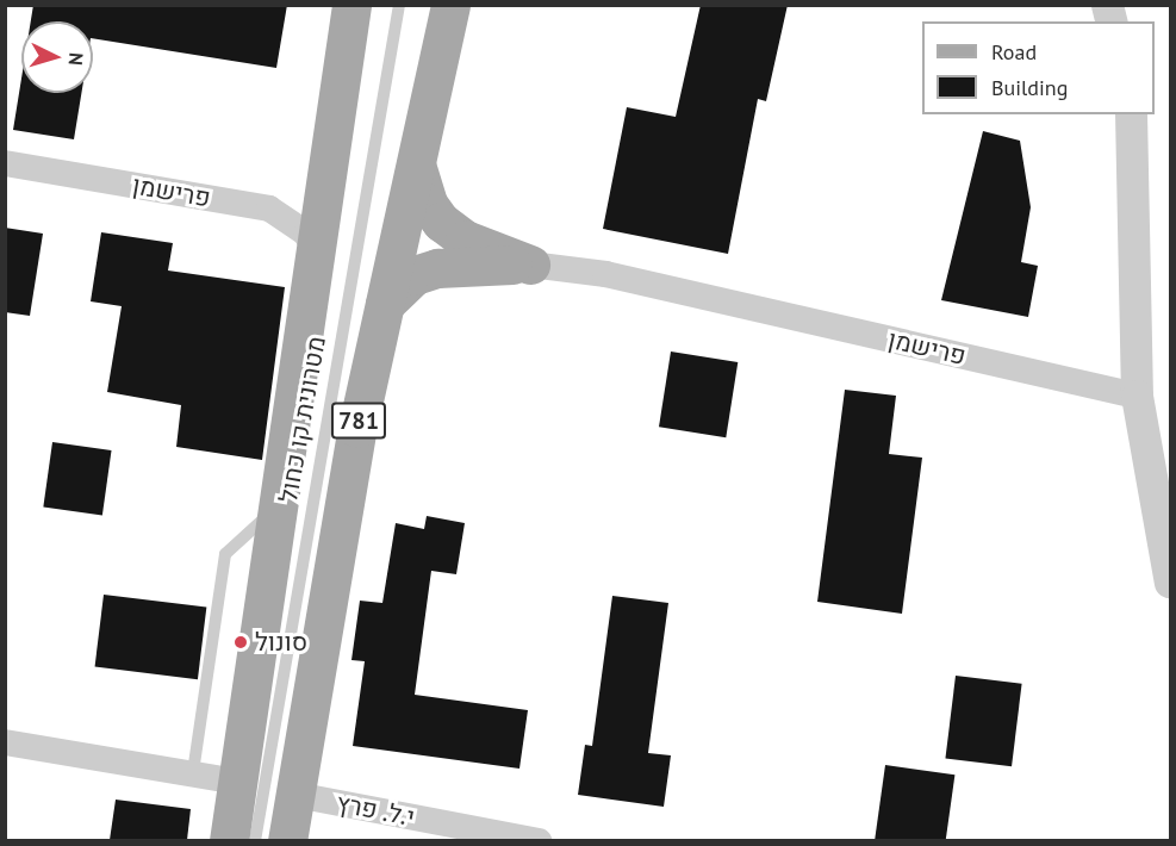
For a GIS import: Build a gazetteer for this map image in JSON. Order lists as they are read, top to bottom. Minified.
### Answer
{"streets":{"main road":["781"],"street":["פרישמן","י.ל. פרץ"],"lane":["מטרונית קו כחול"]},"crossings":[["פרישמן","781"],["781","י.ל. פרץ"]],"places":["סונול"],"legend":["Road","Building"],"north":"right"}
